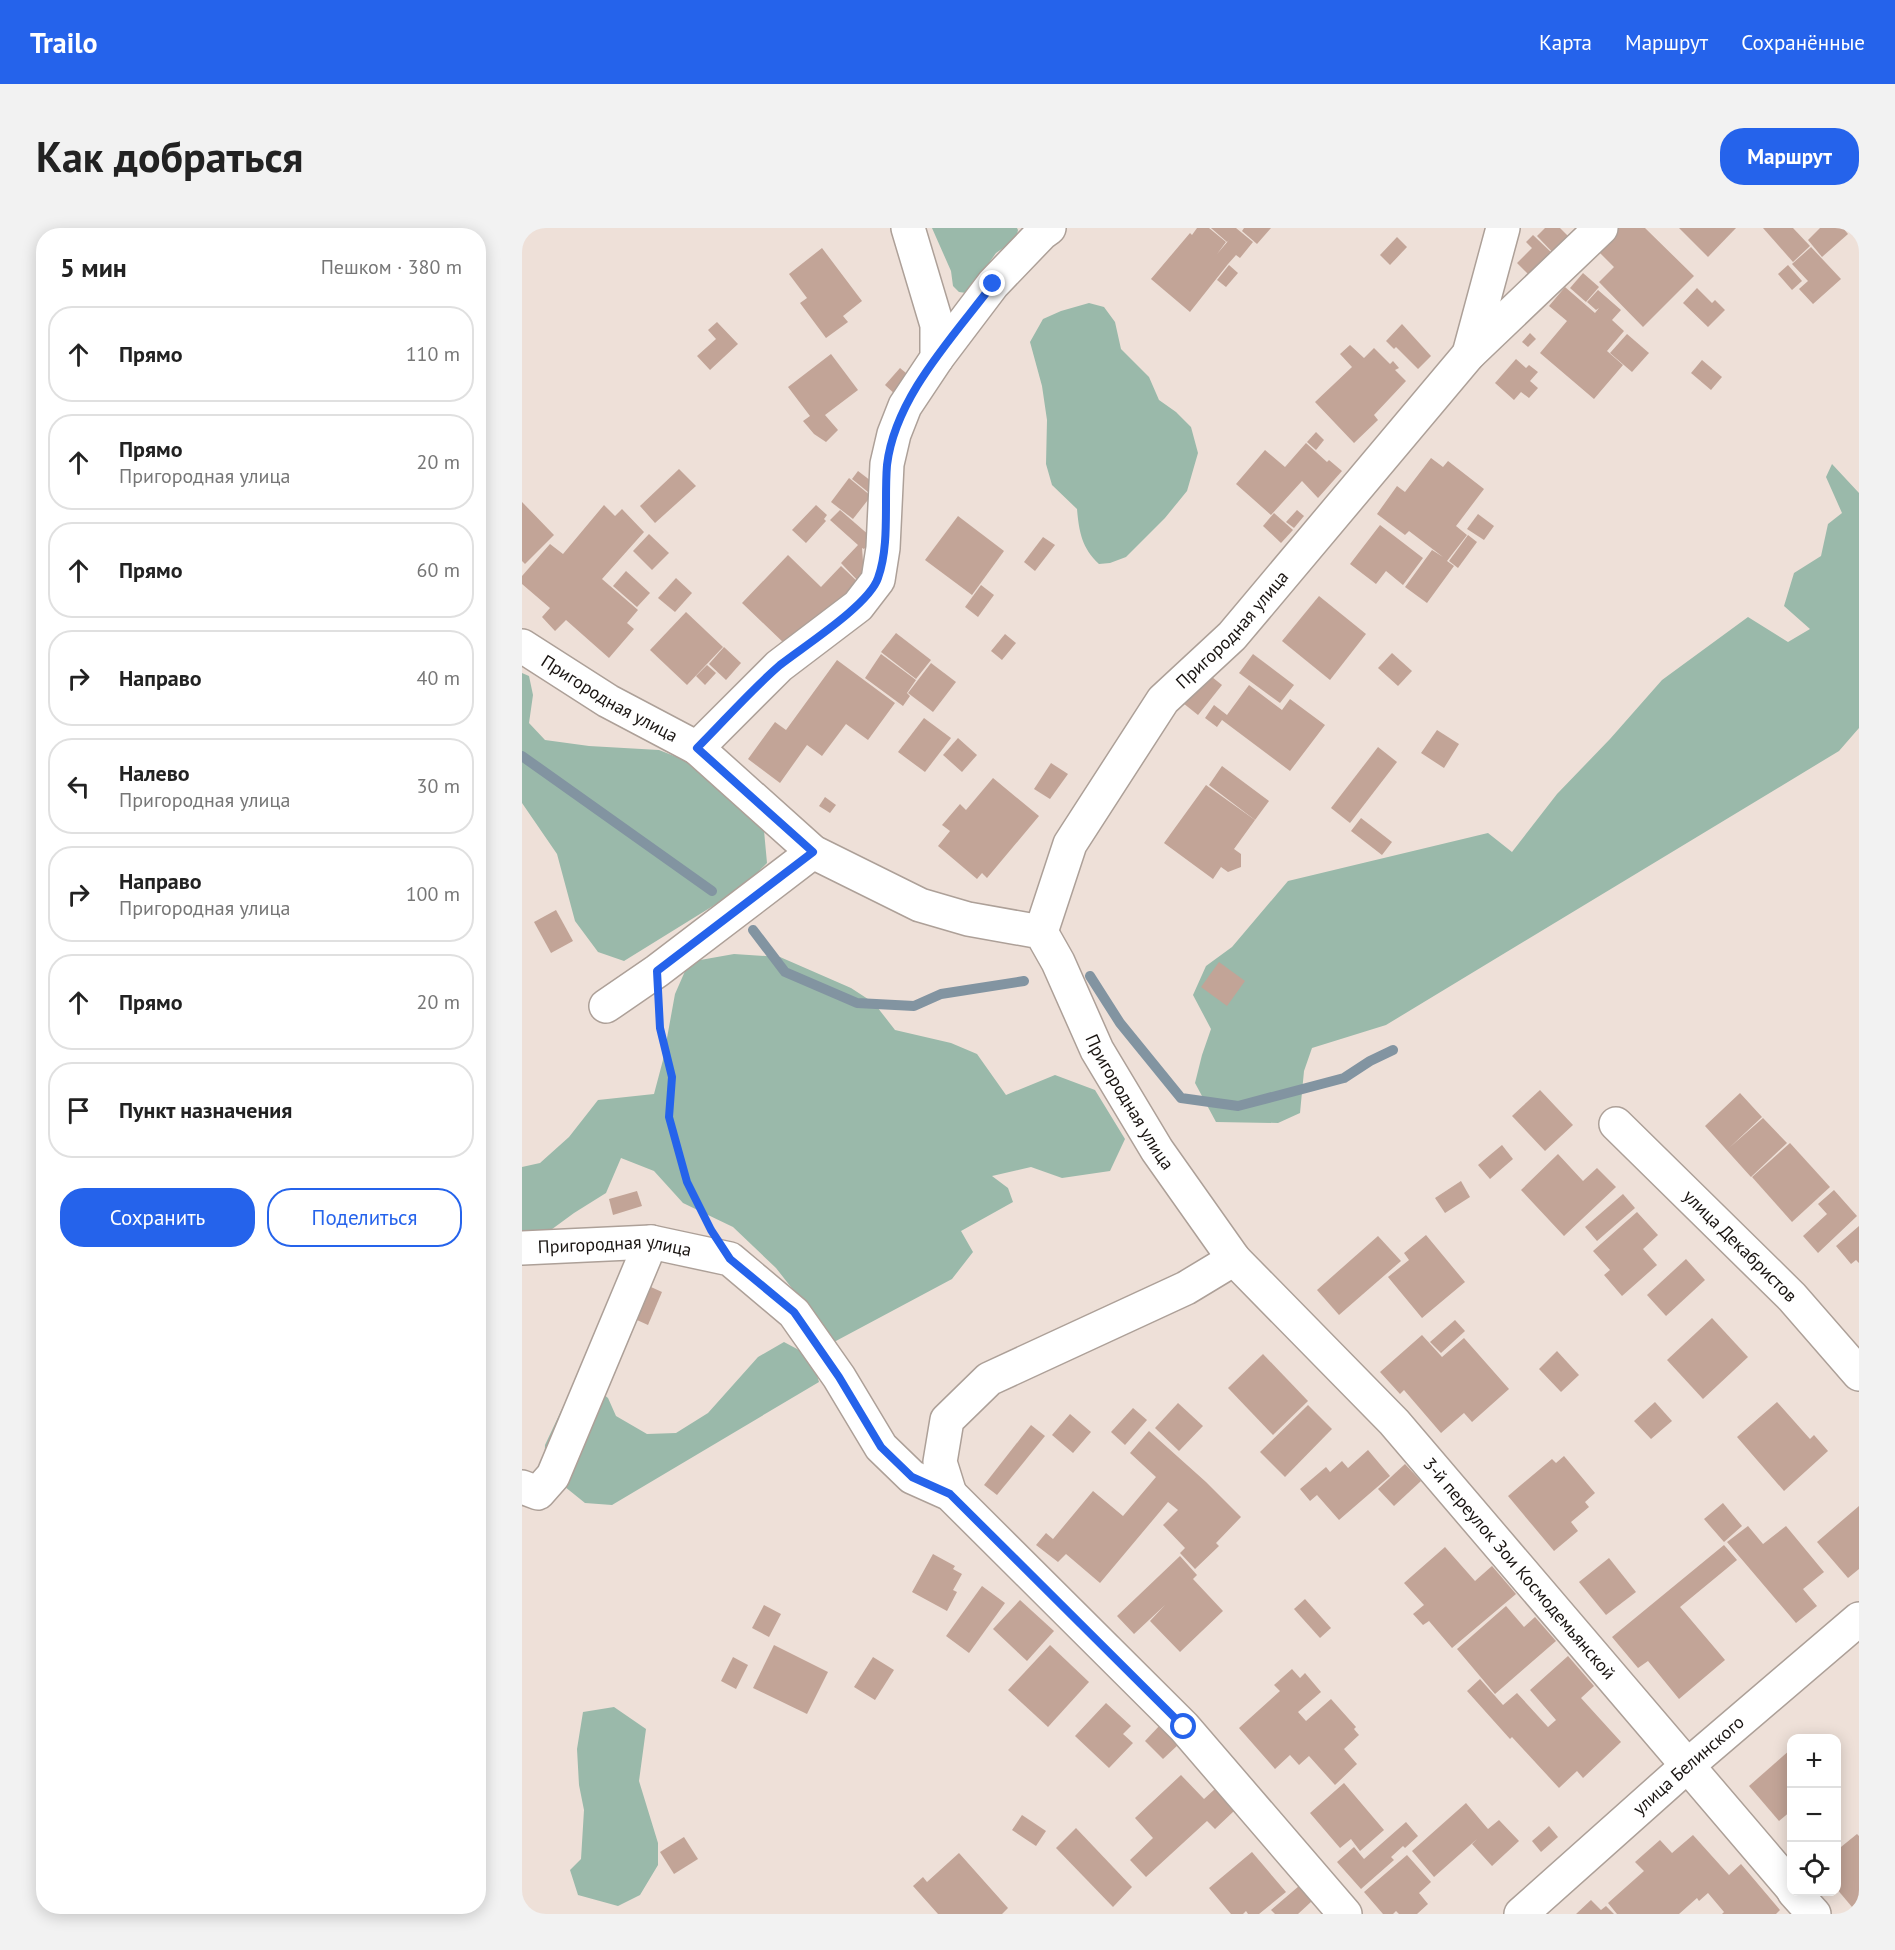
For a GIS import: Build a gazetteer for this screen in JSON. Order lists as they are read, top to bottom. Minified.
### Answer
{"streets":{"street":["Пригородная улица","улица Декабристов","3-й переулок Зои Космодемьянской","улица Белинского"]},"crossings":[["Пригородная улица","3-й переулок Зои Космодемьянской"],["3-й переулок Зои Космодемьянской","улица Белинского"]],"page":{"header":"Trailo","nav":["Карта","Маршрут","Сохранённые"],"buttons":["Маршрут",["Сохранить","Поделиться"]],"title":"Как добраться","heading":["5 мин","Пешком · 380 m"],"list":[["Прямо","110 m"],["Прямо","Пригородная улица","20 m"],["Прямо","60 m"],["Направо","40 m"],["Налево","Пригородная улица","30 m"],["Направо","Пригородная улица","100 m"],["Прямо","20 m"],"Пункт назначения"],"map_buttons":["+","−"]}}
